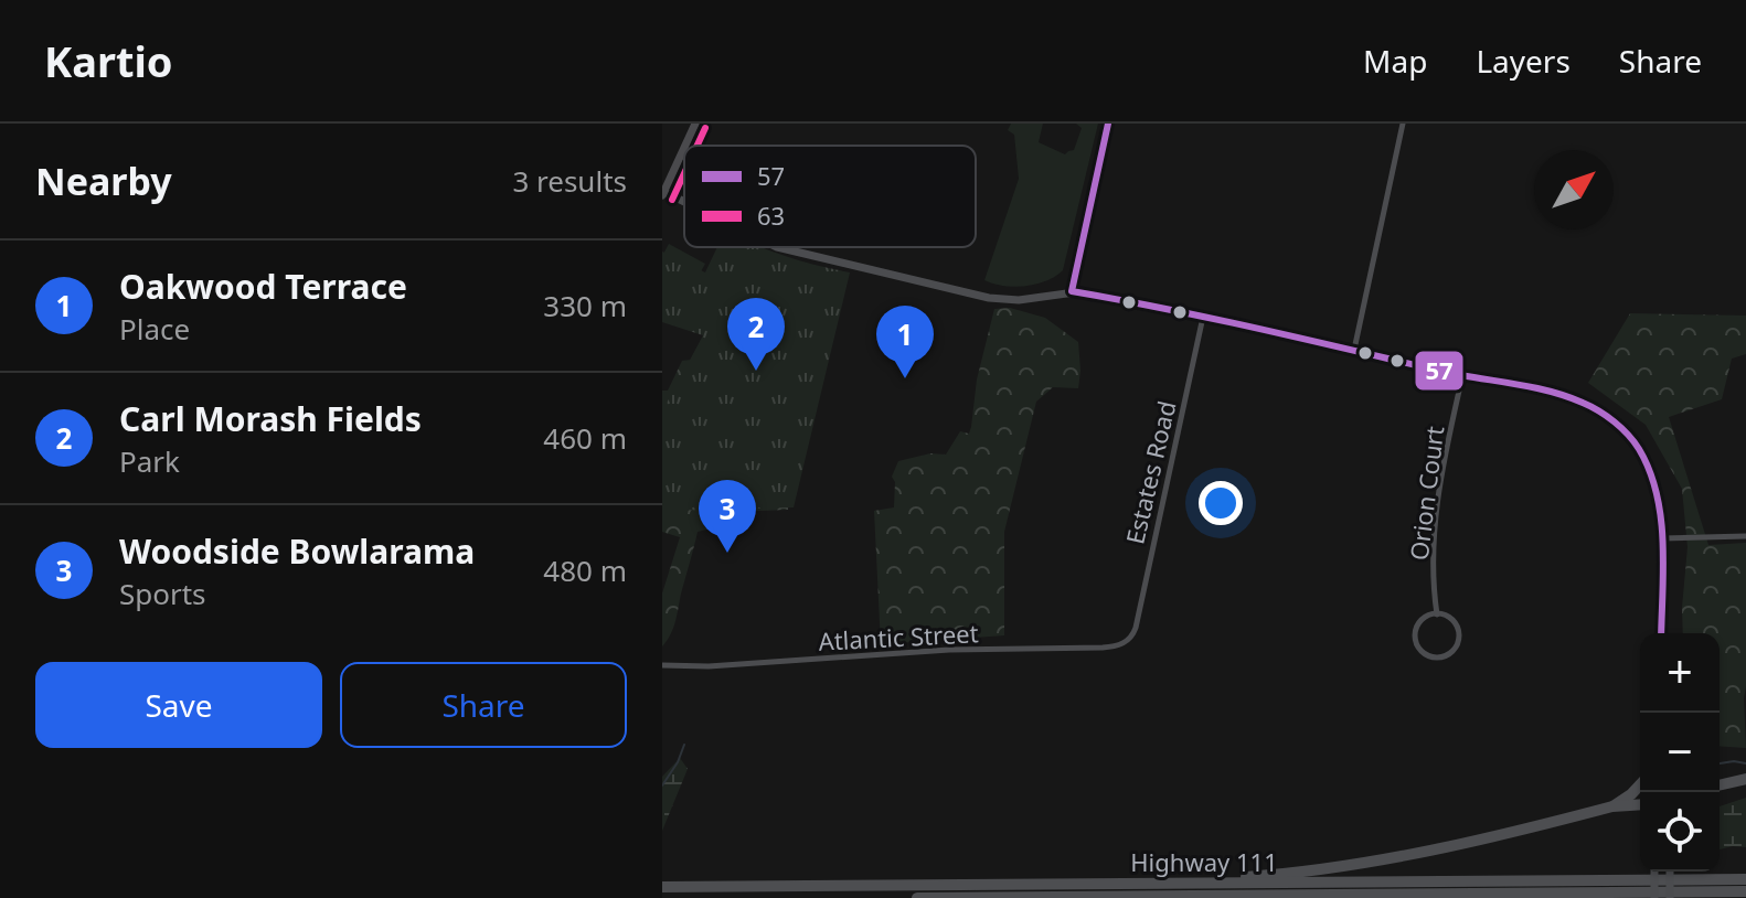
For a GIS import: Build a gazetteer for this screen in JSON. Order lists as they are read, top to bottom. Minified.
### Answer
{"streets":{"highway":["Highway 111"],"street":["Estates Road","Orion Court","Atlantic Street"]},"crossings":[["Estates Road","Atlantic Street"]],"lines":["transit line 57","transit line 63"],"legend":["57","63"],"north":"top right","page":{"header":"Kartio","nav":["Map","Layers","Share"],"heading":["Nearby","3 results"],"list":[{"mark":"1","name":"Oakwood Terrace","note":"Place","value":"330 m"},{"mark":"2","name":"Carl Morash Fields","note":"Park","value":"460 m"},{"mark":"3","name":"Woodside Bowlarama","note":"Sports","value":"480 m"}],"pins":["2","1","3"],"map_buttons":["+","−"],"buttons":["Save","Share"]}}
